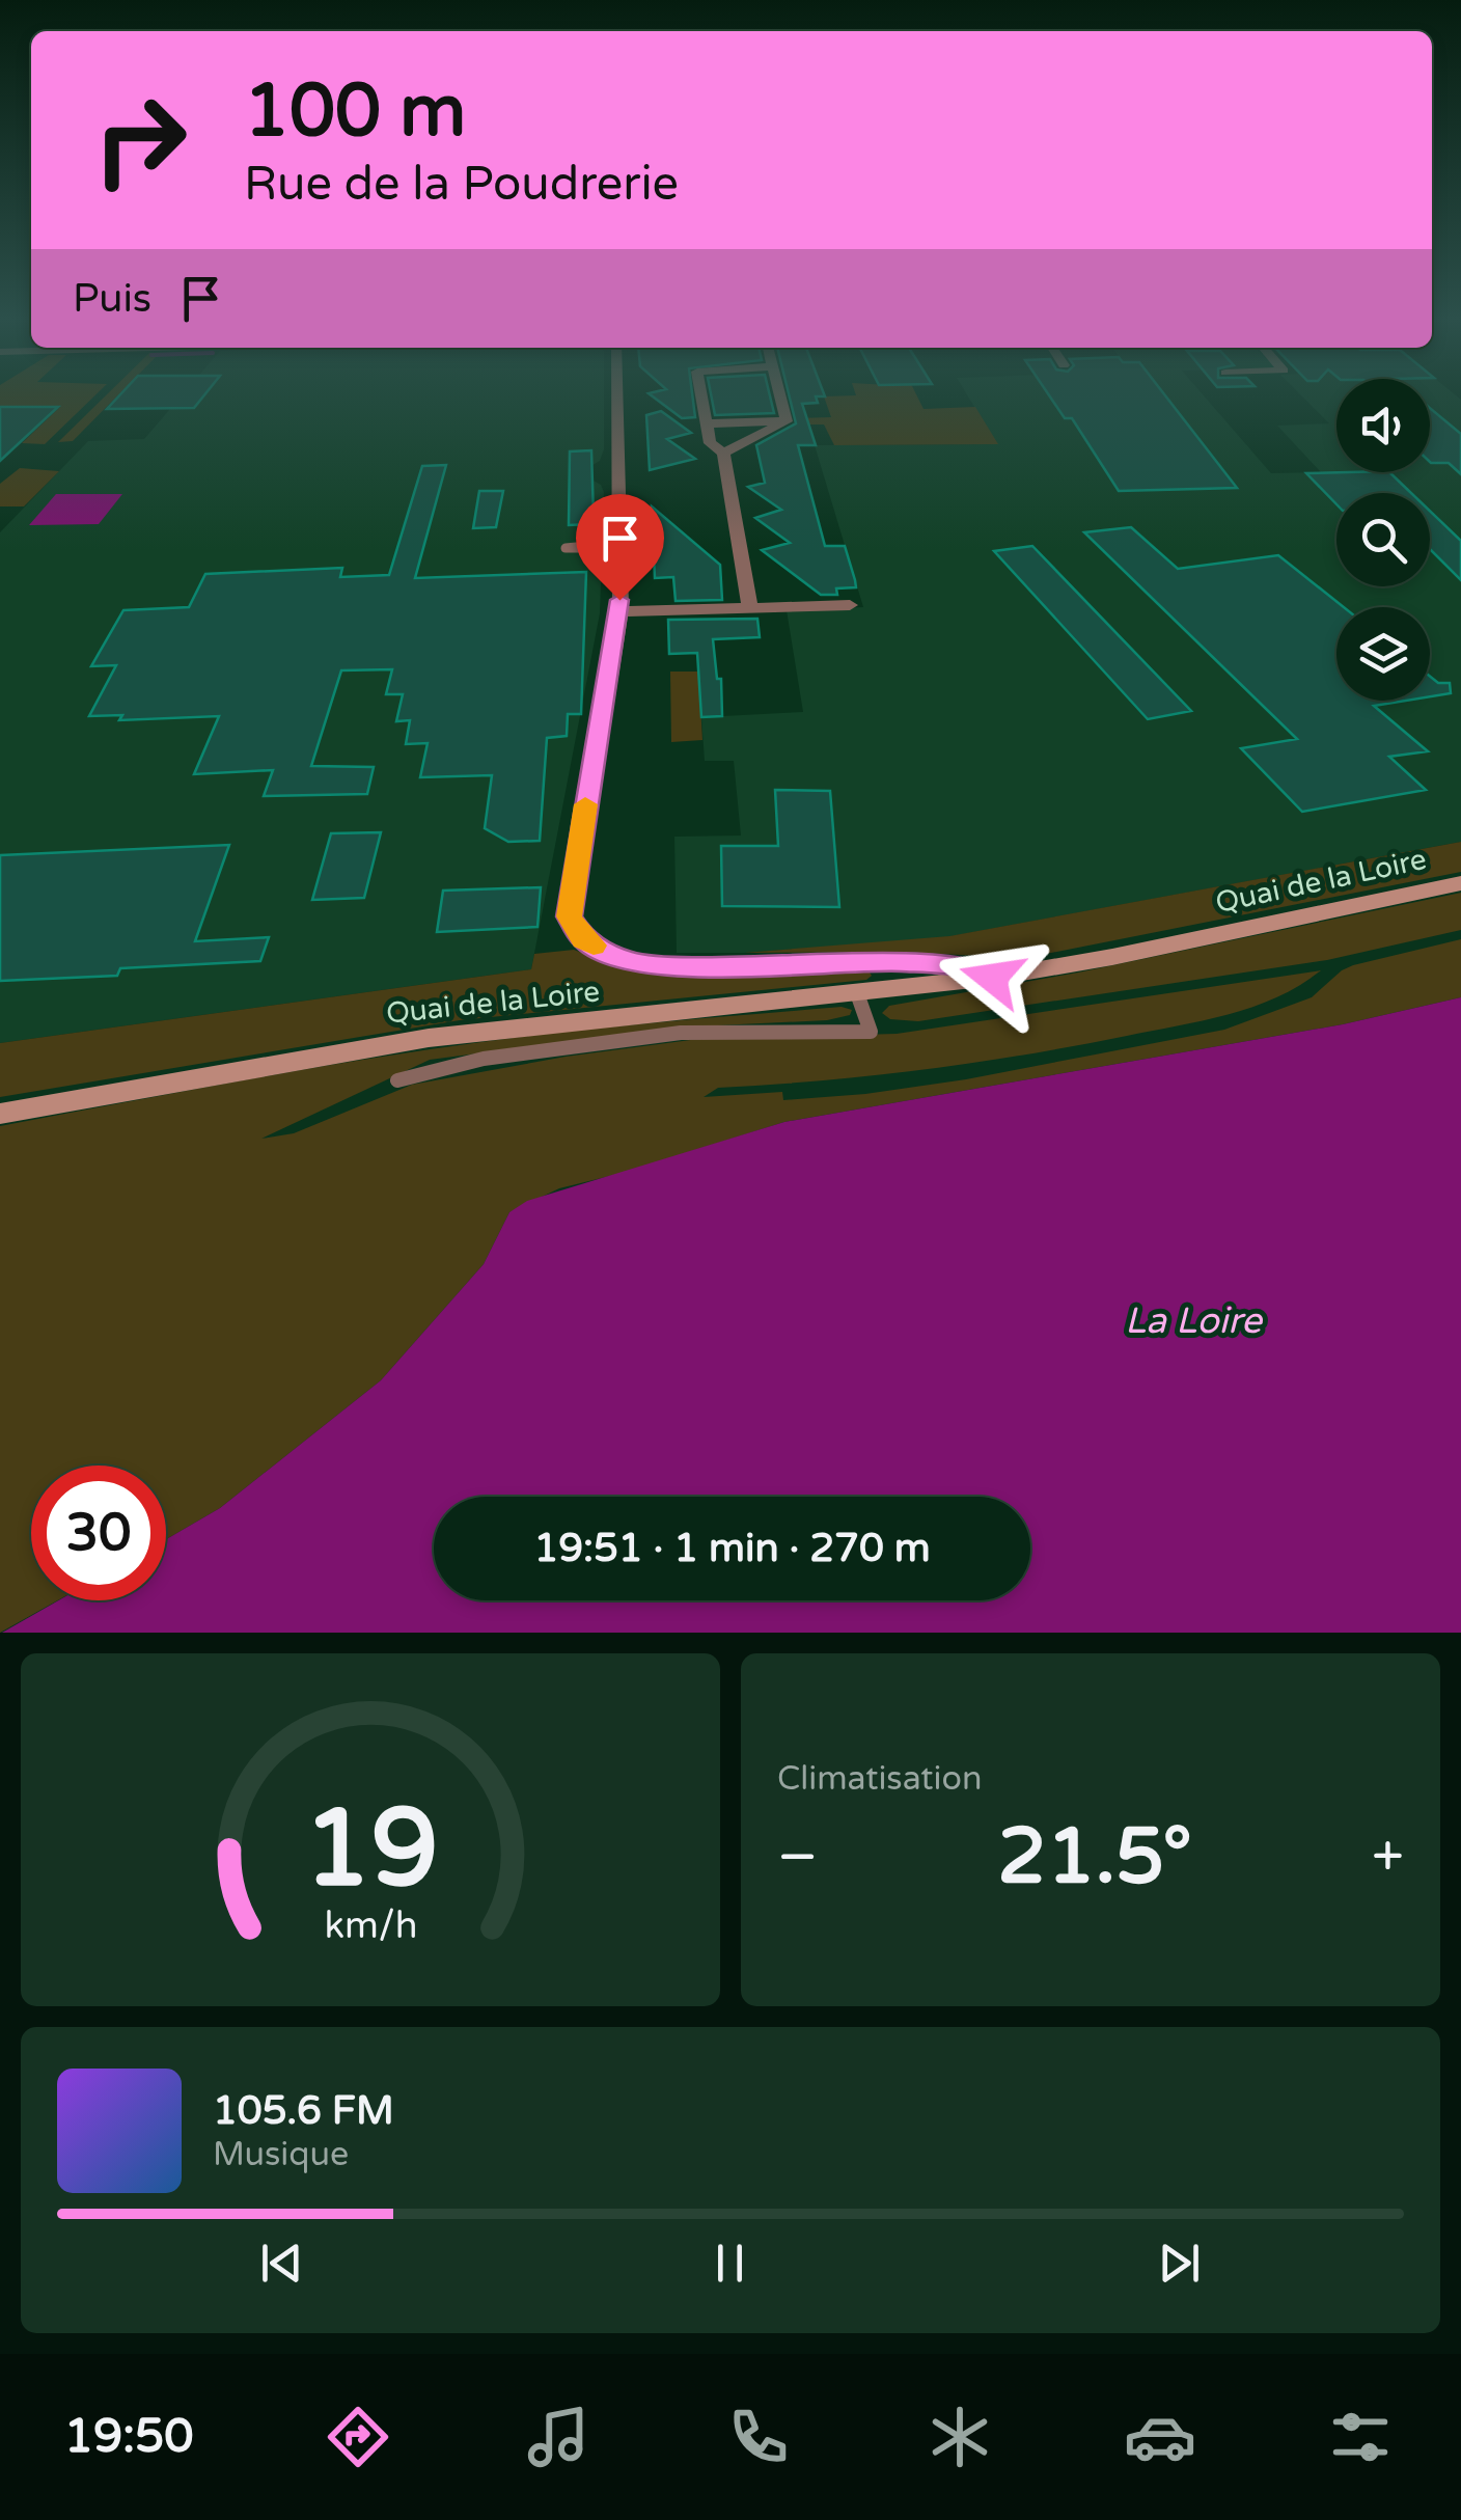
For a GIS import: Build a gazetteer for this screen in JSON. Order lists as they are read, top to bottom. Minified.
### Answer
{"streets":{"main road":["Quai de la Loire"]},"water":["La Loire"],"page":{"turn":["100 m","Rue de la Poudrerie"],"then":"Puis","limit":"30","trip":"19:51 · 1 min · 270 m","tile":"Climatisation","heat":["−","21.5°","+"],"song":["105.6 FM","Musique"],"tabs":"19:50","gauge":["19","km/h"]}}
